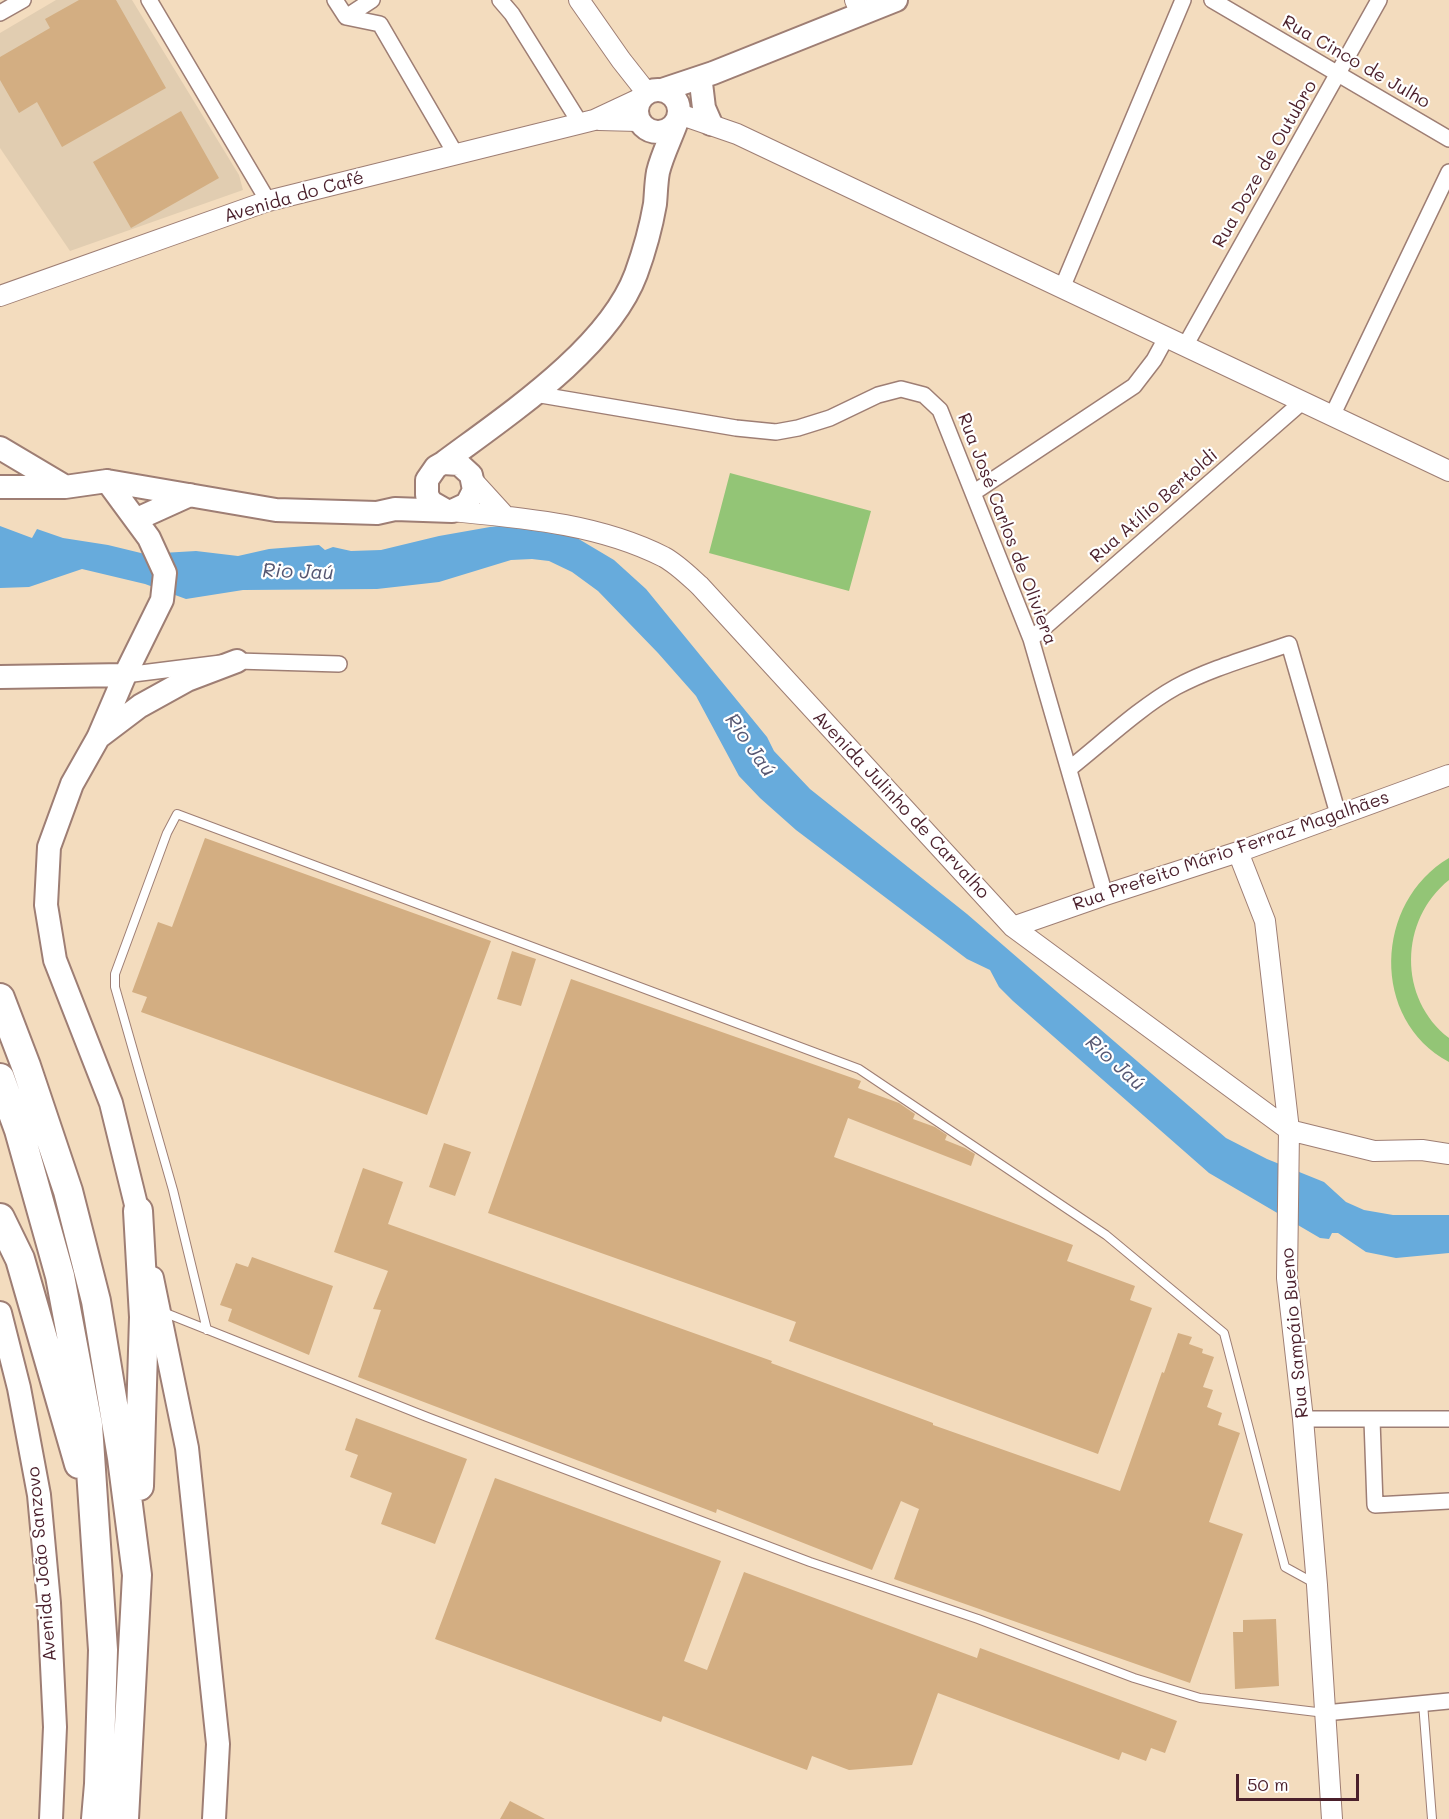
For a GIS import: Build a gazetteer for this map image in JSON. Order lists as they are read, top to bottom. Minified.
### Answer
{"streets":{"main road":["Avenida do Café","Avenida Julinho de Carvalho","Avenida João Sanzovo"],"street":["Rua Cinco de Julho","Rua Doze de Outubro","Rua Atílio Bertoldi","Rua José Carlos de Oliviera","Rua Prefeito Mário Ferraz Magalhães","Rua Sampáio Bueno"]},"crossings":[["Rua Cinco de Julho","Rua Doze de Outubro"],["Rua Atílio Bertoldi","Rua José Carlos de Oliviera"],["Rua José Carlos de Oliviera","Rua Prefeito Mário Ferraz Magalhães"],["Avenida Julinho de Carvalho","Rua Prefeito Mário Ferraz Magalhães"],["Avenida Julinho de Carvalho","Rua Sampáio Bueno"],["Rua Prefeito Mário Ferraz Magalhães","Rua Sampáio Bueno"]],"water":["Rio Jaú"],"scale_bar":"50 m"}
